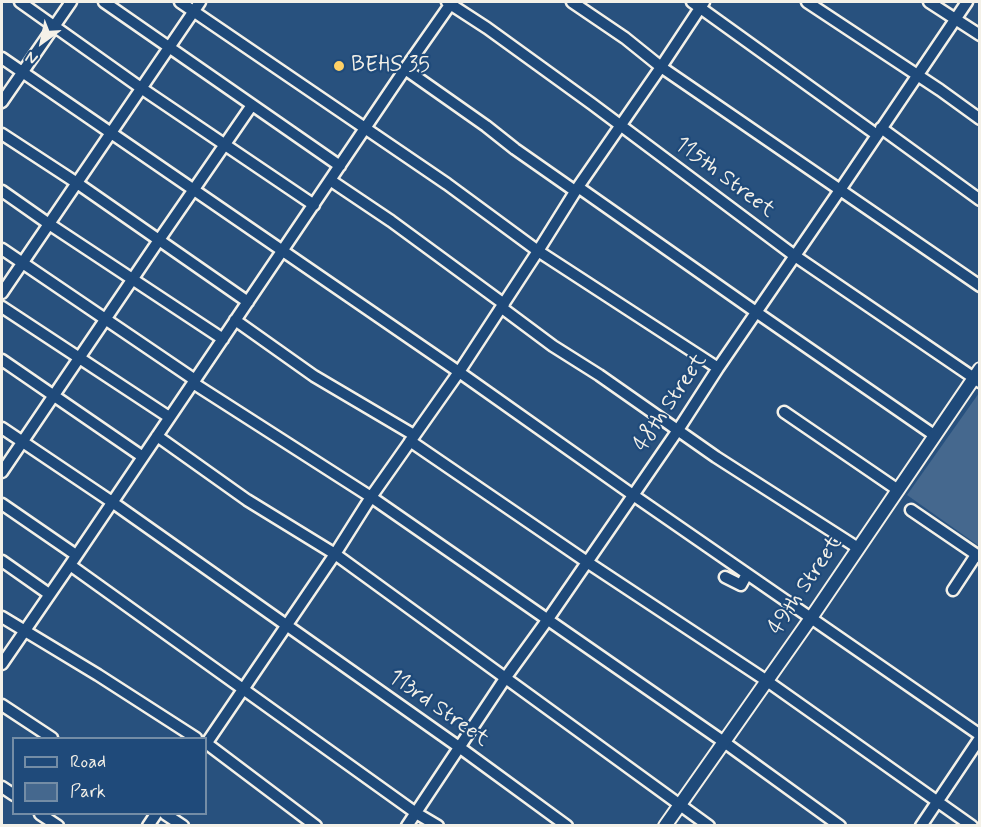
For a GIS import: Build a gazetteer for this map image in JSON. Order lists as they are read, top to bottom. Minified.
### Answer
{"streets":{"main road":["49th Street"],"street":["115th Street","48th Street","113rd Street"]},"crossings":[["115th Street","48th Street"],["115th Street","49th Street"],["48th Street","113rd Street"]],"places":["BEHS 35"],"legend":["Road","Park"],"north":"bottom left"}
